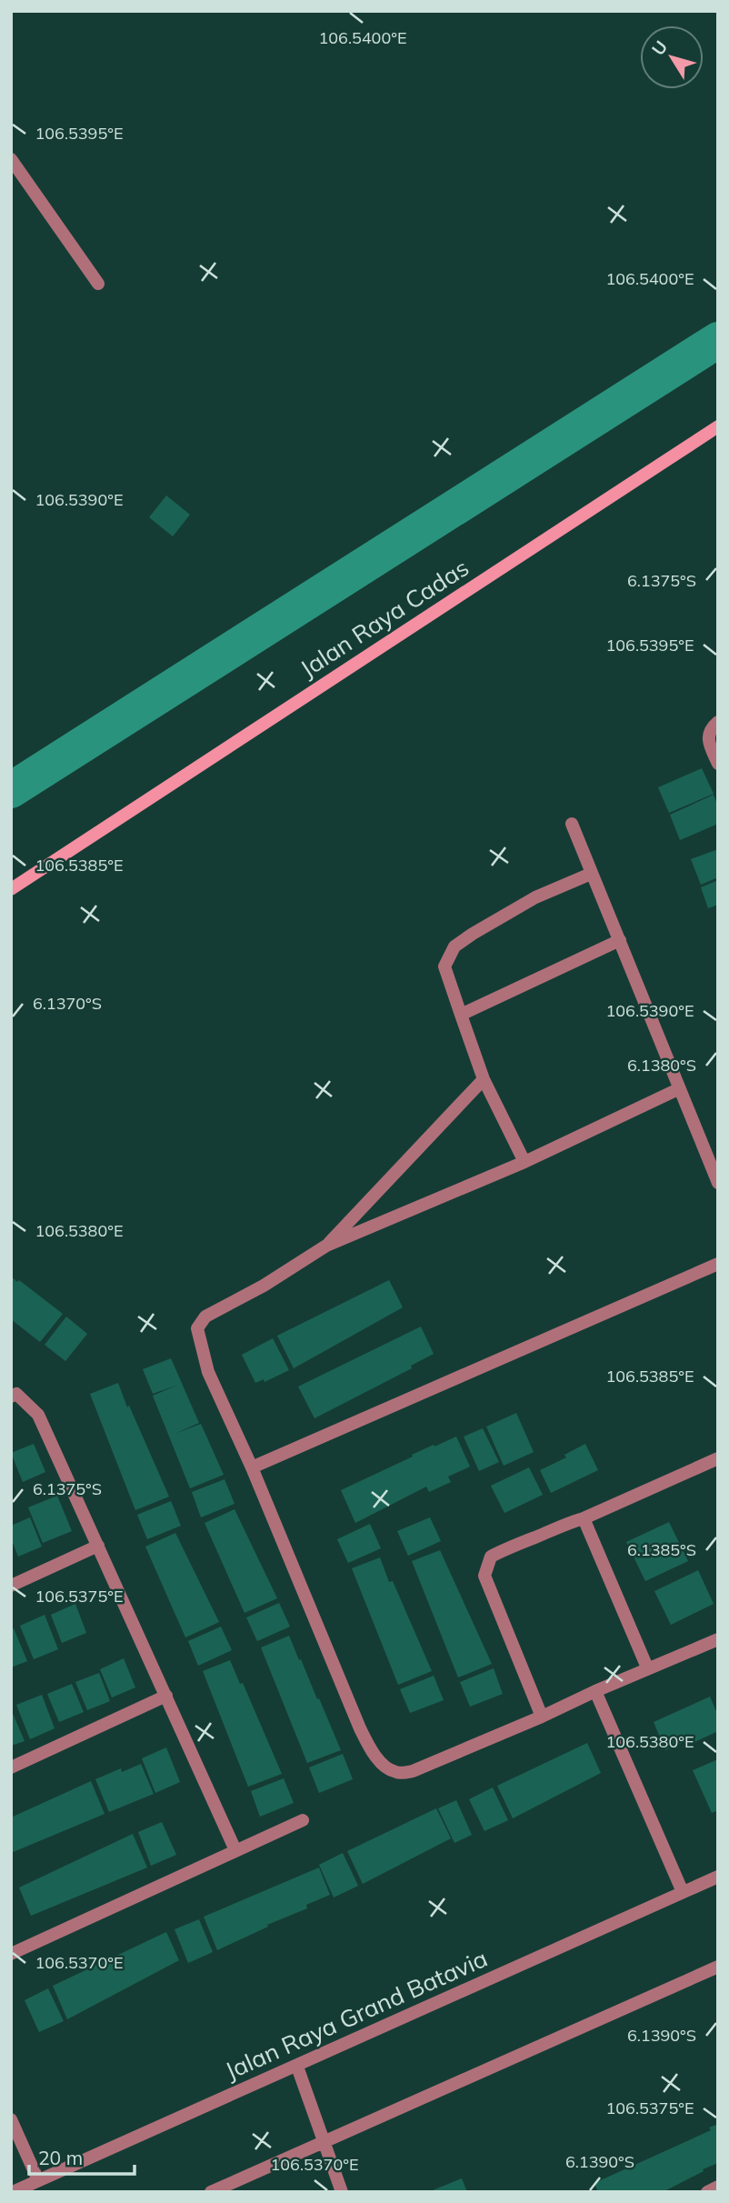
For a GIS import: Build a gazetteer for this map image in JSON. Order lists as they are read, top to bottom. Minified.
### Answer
{"streets":{"street":["Jalan Raya Cadas","Jalan Raya Grand Batavia"]},"scale_bar":"20 m","north":"top left","coordinates":["106.5400°E","106.5395°E","106.5390°E","6.1375°S","106.5385°E","6.1370°S","6.1380°S","106.5380°E","6.1385°S","106.5375°E","106.5370°E","6.1390°S"]}
